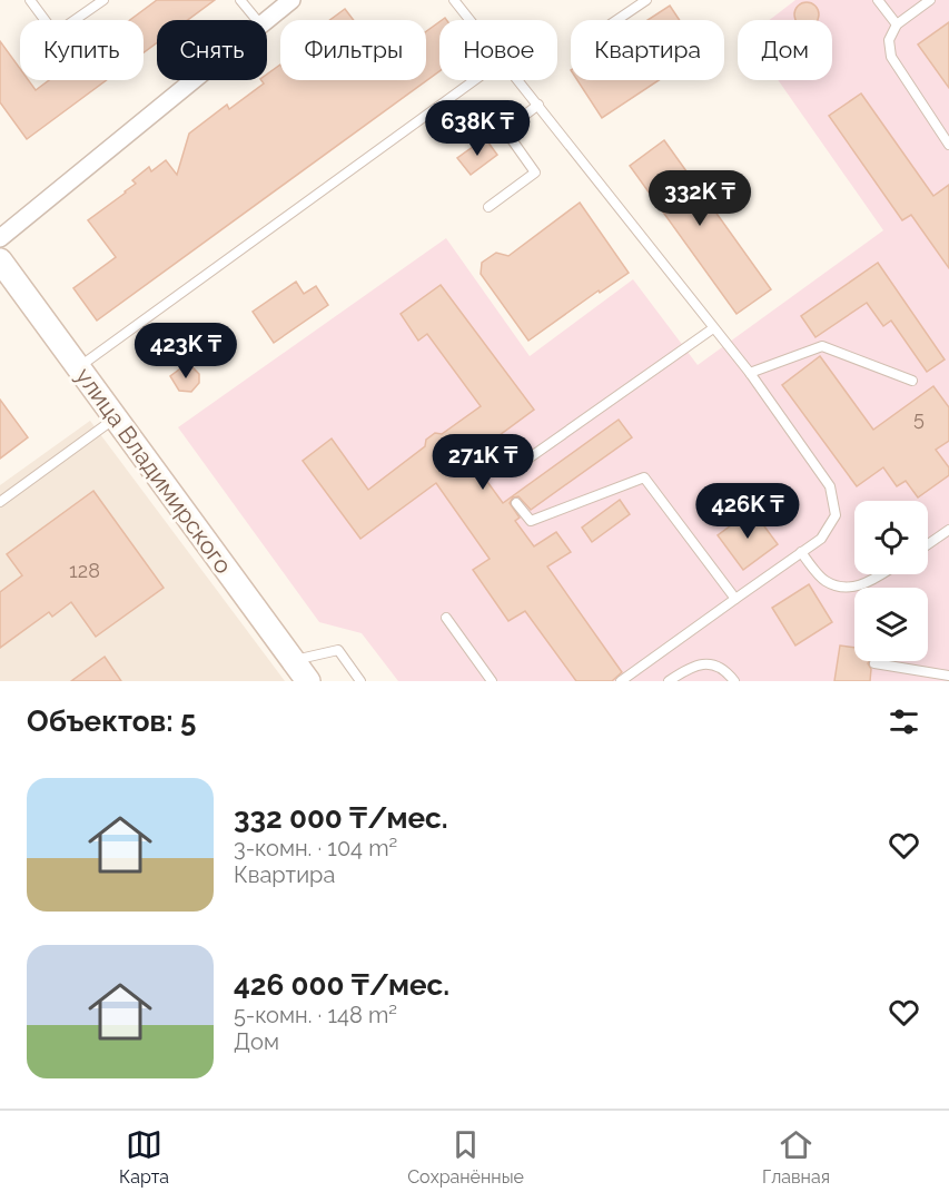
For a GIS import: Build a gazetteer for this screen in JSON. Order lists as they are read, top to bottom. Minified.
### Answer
{"streets":{"street":["улица Владимирского"]},"house_numbers":["5","128"],"page":{"chip":["Купить","Снять","Фильтры","Новое","Квартира","Дом"],"price":["638K ₸","332K ₸","423K ₸","271K ₸","426K ₸"],"heading":"Объектов: 5","list":[{"name":"332 000 ₸/мес.","note":"3-комн. · 104 m² · Квартира"},{"name":"426 000 ₸/мес.","note":"5-комн. · 148 m² · Дом"}],"tabs":["Карта","Сохранённые","Главная"]}}
